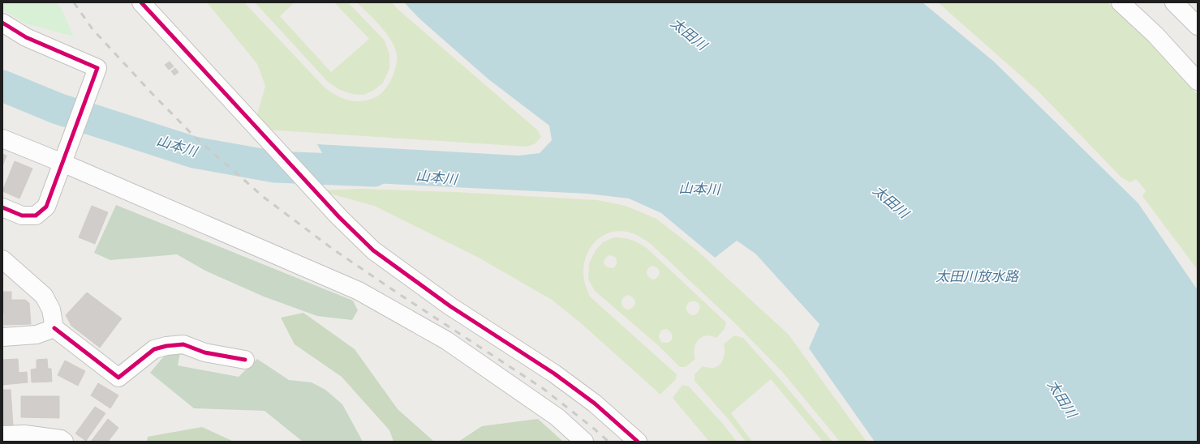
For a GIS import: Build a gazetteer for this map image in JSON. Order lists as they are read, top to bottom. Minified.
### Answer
{"water":["太田川","山本川","太田川放水路"]}
